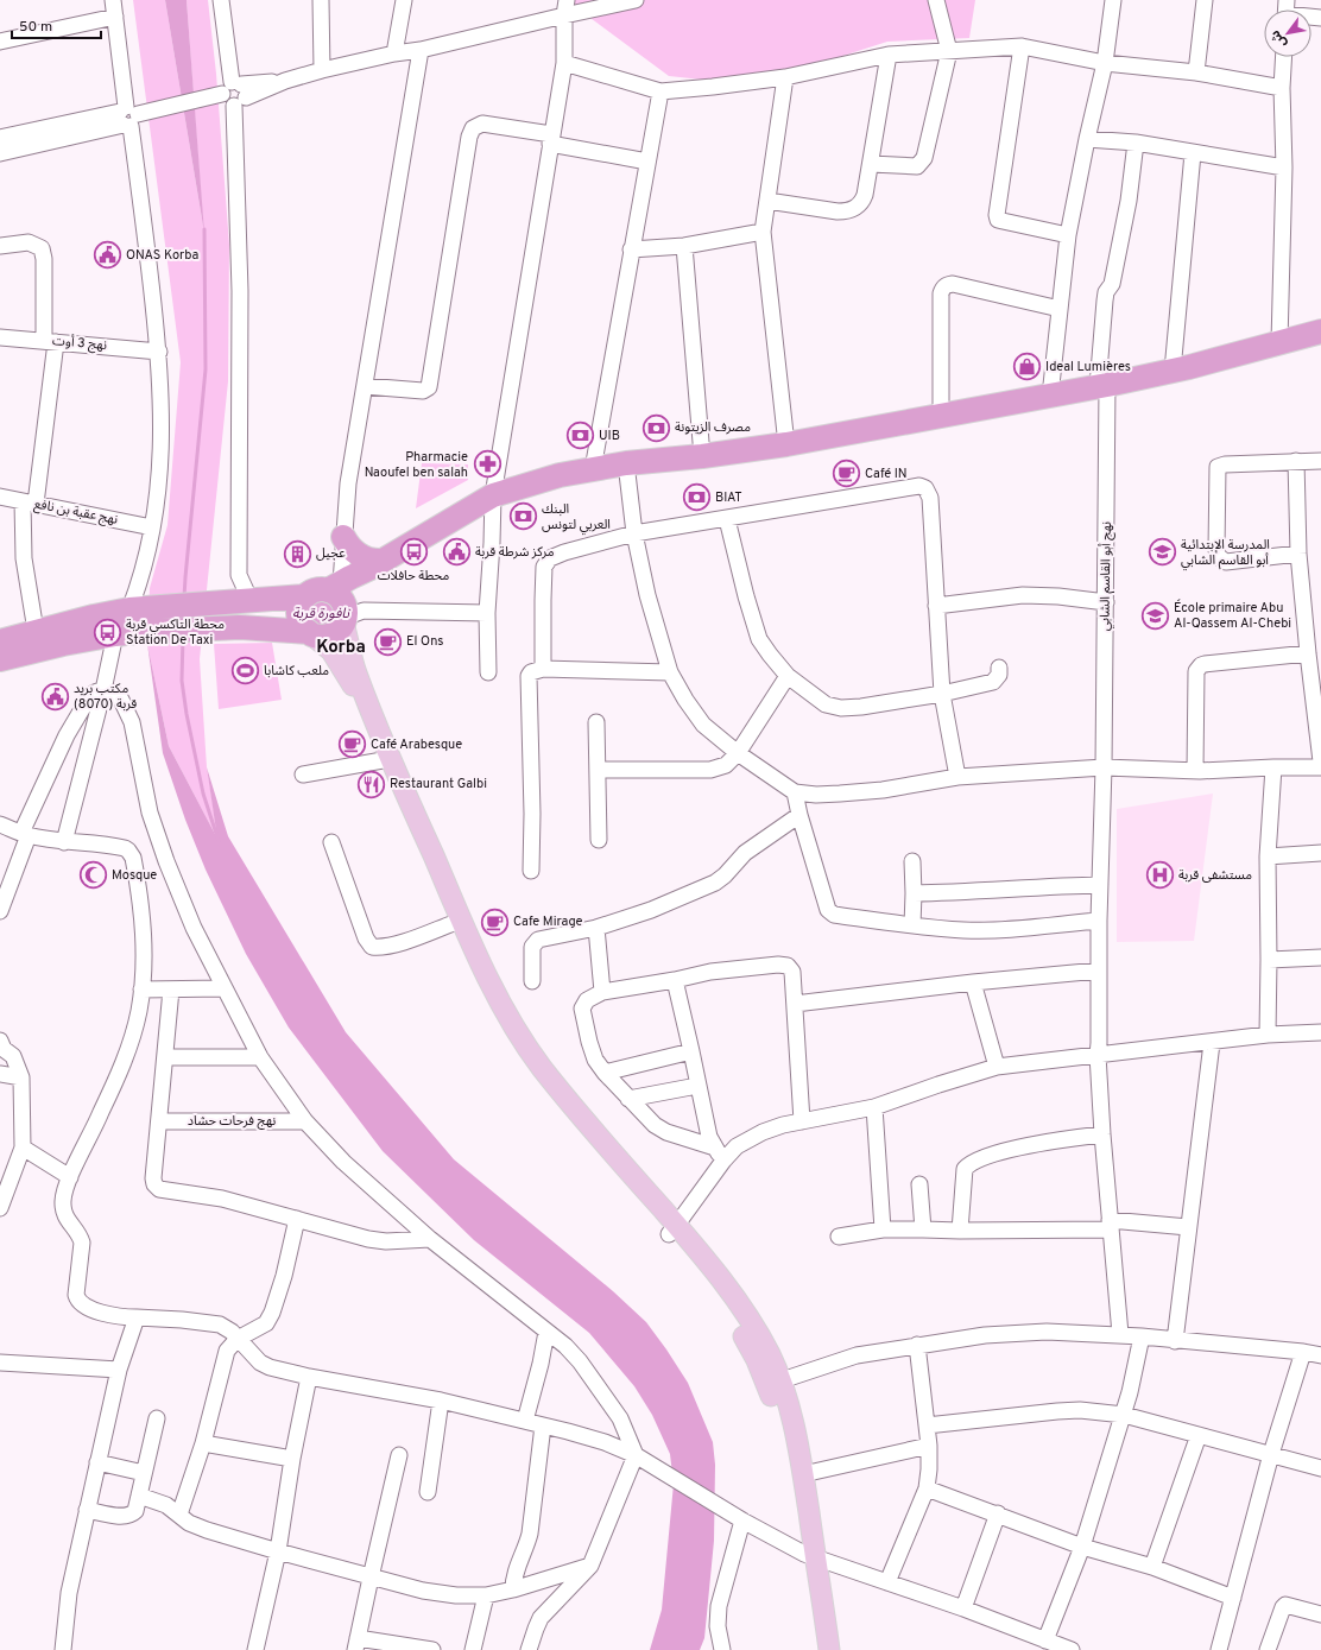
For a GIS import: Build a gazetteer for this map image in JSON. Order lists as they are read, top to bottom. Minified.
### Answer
{"streets":{"street":["نهج 3 أوت","نهج عقبة بن نافع","نهج أبو القاسم الشابي","نهج فرحات حشاد"]},"districts":["Korba"],"water":["نافورة قربة"],"places":{"public building":["ONAS Korba","مركز شرطة قربة","مكتب بريد قربة (8070)"],"shop":["Ideal Lumières"],"bank":["مصرف الزيتونة","UIB","BIAT","البنك العربي لتونس"],"pharmacy":["Pharmacie Naoufel ben salah"],"cafe":["Café IN","El Ons","Café Arabesque","Cafe Mirage"],"bus stop":["محطة حافلات","محطة التاكسي قربة Station De Taxi"],"school or university":["المدرسة الإبتدائية أبو القاسم الشابي","École primaire Abu Al-Qassem Al-Chebi"],"building":["عجيل"],"sports":["ملعب كاشابا"],"restaurant":["Restaurant Galbi"],"mosque":["Mosque"],"hospital":["مستشفى قربة"]},"scale_bar":"50 m","north":"bottom left"}
